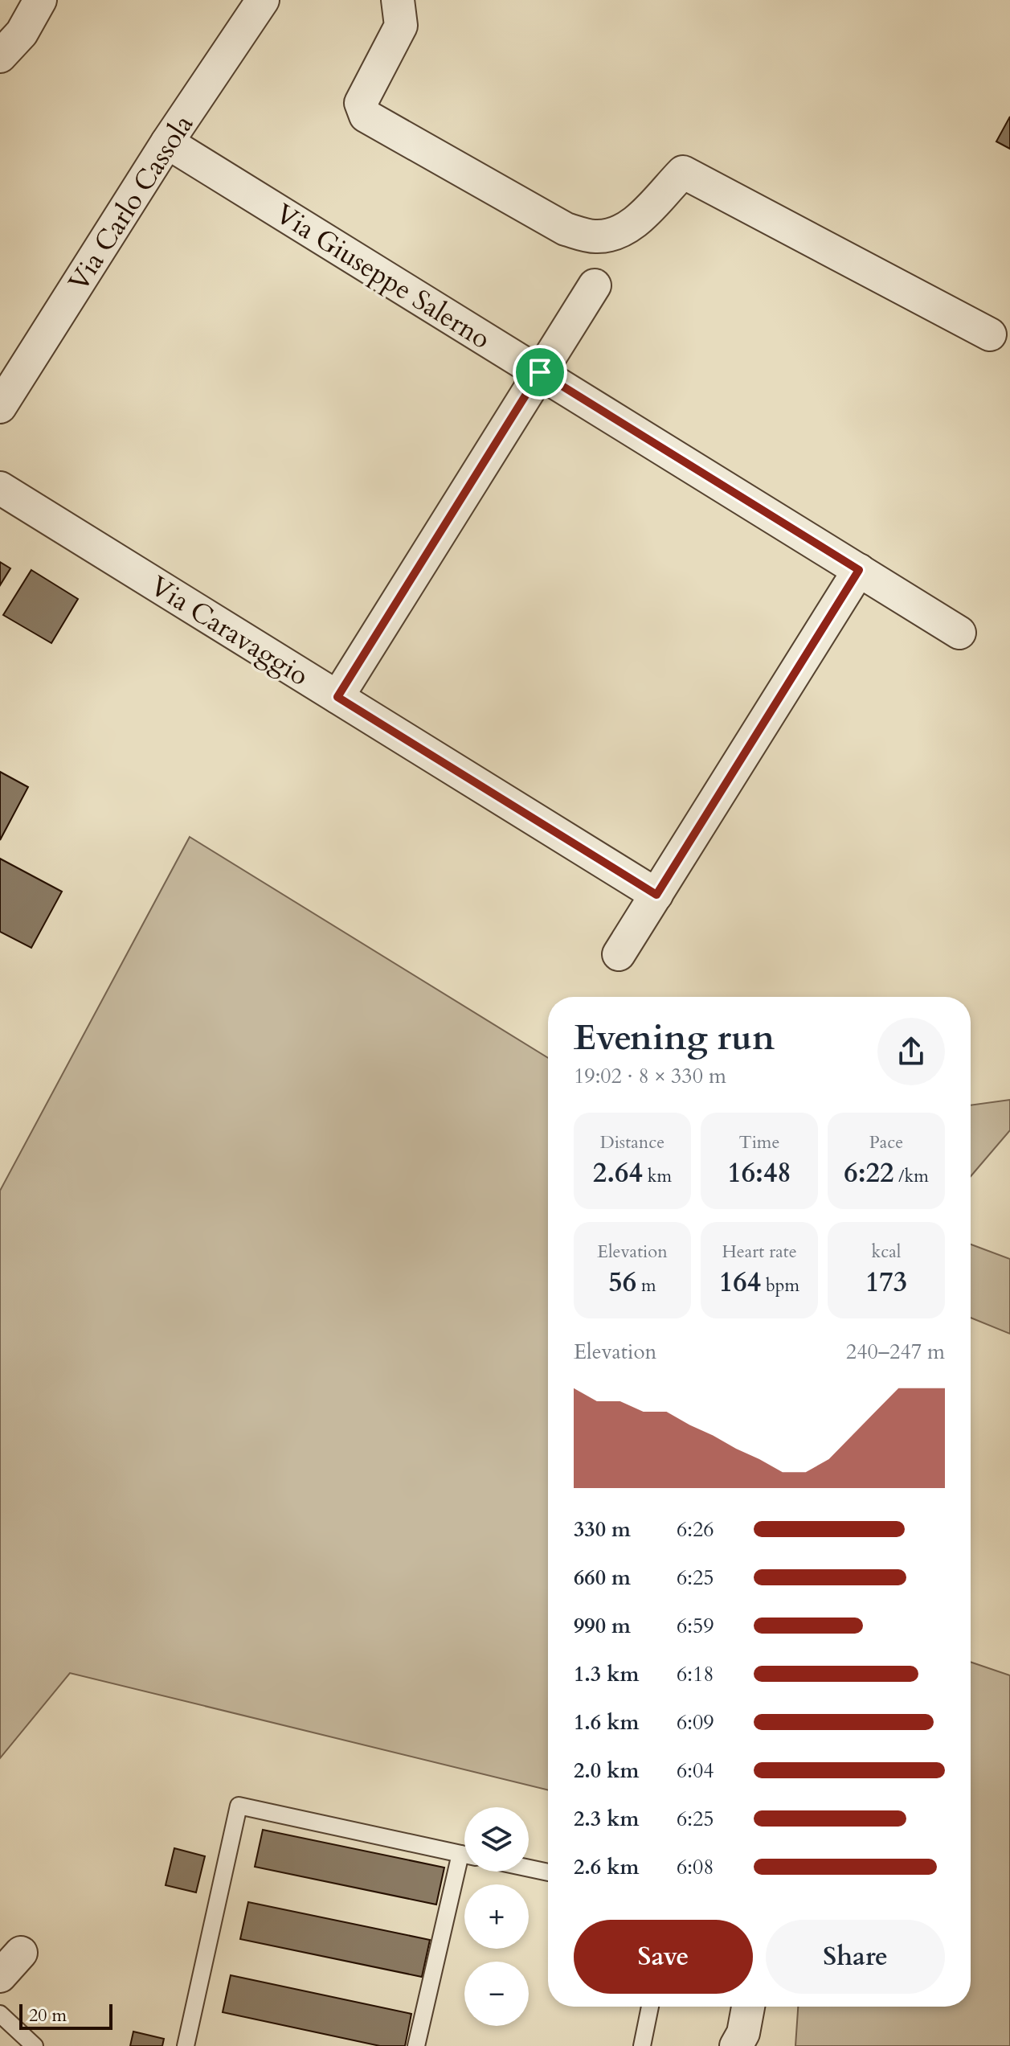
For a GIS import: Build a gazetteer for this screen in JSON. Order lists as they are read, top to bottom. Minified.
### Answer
{"streets":{"street":["Via Carlo Cassola","Via Giuseppe Salerno","Via Caravaggio"]},"crossings":[["Via Carlo Cassola","Via Giuseppe Salerno"]],"scale_bar":"20 m","page":{"heading":["Evening run","19:02 · 8 × 330 m"],"stats":[["Distance","2.64 km"],["Time","16:48"],["Pace","6:22 /km"],["Elevation","56 m"],["Heart rate","164 bpm"],["kcal","173"]],"chart":["Elevation","240–247 m"],"list":[{"name":"330 m","note":"6:26"},{"name":"660 m","note":"6:25"},{"name":"990 m","note":"6:59"},{"name":"1.3 km","note":"6:18"},{"name":"1.6 km","note":"6:09"},{"name":"2.0 km","note":"6:04"},{"name":"2.3 km","note":"6:25"},{"name":"2.6 km","note":"6:08"}],"map_buttons":["+","−"],"buttons":["Save","Share"],"scale":"20 m"}}
